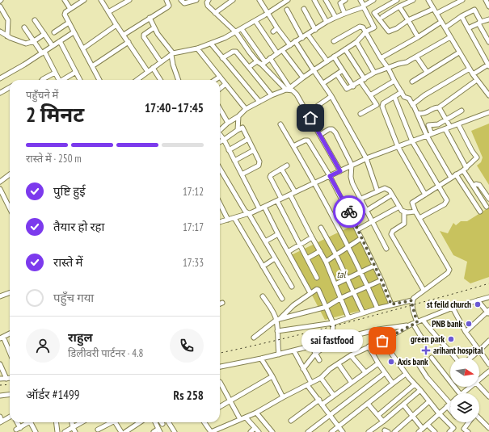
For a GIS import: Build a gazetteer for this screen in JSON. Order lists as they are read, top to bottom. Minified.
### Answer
{"water":["tal"],"places":{"other":["st feild church","PNB bank","green park","sai fastfood","Axis bank"],"health":["arihant hospital"]},"north":"right","page":{"heading":["2 मिनट","पहुँचने में","17:40–17:45"],"panel":["राहुल","डिलीवरी पार्टनर · 4.8","ऑर्डर #1499","Rs 258"],"bar":"रास्ते में · 250 m","list":[["पुष्टि हुई","17:12"],["तैयार हो रहा","17:17"],["रास्ते में","17:33"],"पहुँच गया"],"bubble":"sai fastfood"}}
